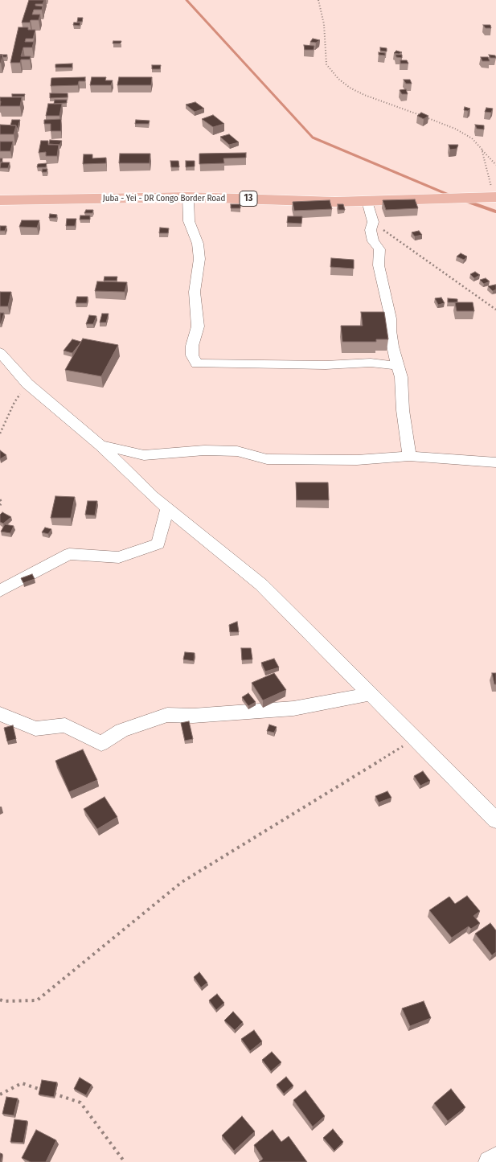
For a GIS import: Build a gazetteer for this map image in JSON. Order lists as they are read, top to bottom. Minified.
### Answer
{"streets":{"main road":["Juba - Yei - DR Congo Border Road","13"]}}
